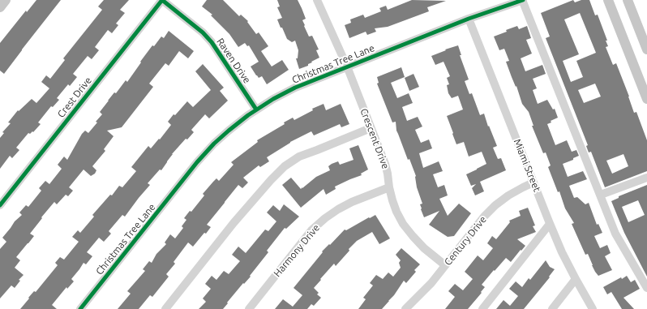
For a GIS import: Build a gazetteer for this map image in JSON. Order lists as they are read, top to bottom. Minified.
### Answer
{"streets":{"street":["Raven Drive","Christmas Tree Lane","Crest Drive","Crescent Drive","Miami Street","Century Drive","Harmony Drive"]},"crossings":[["Raven Drive","Christmas Tree Lane"],["Raven Drive","Crest Drive"],["Christmas Tree Lane","Crescent Drive"],["Christmas Tree Lane","Miami Street"],["Crescent Drive","Century Drive"],["Crescent Drive","Harmony Drive"],["Miami Street","Century Drive"]]}
